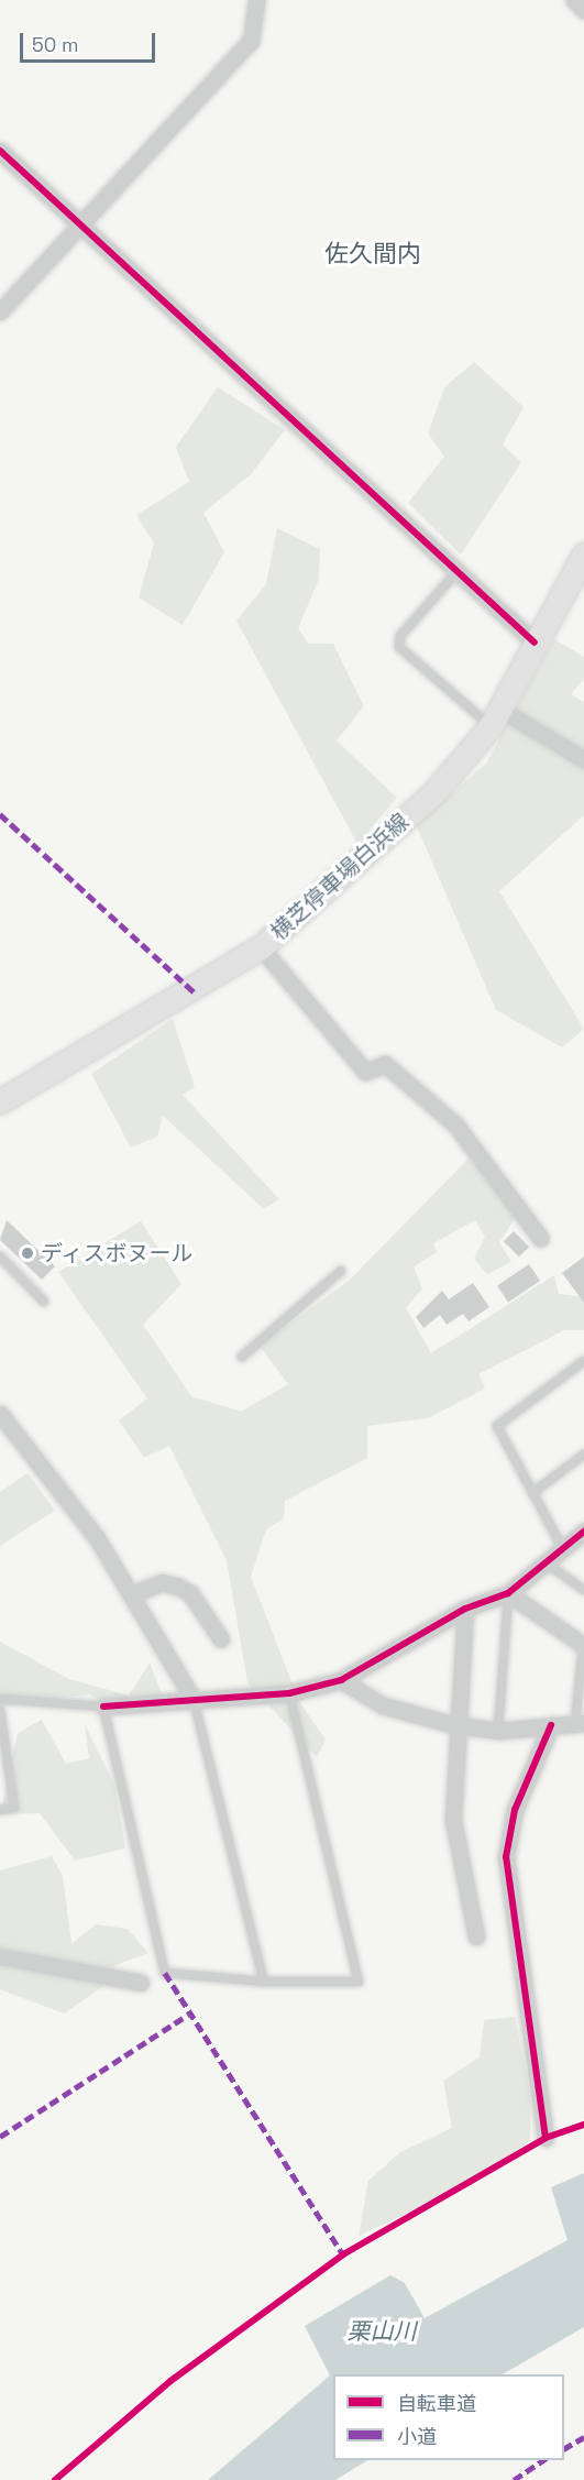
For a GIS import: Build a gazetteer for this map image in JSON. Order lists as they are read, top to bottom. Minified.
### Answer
{"streets":{"main road":["横芝停車場白浜線"]},"districts":["佐久間内"],"water":["栗山川"],"places":["ディスボヌール"],"legend":["自転車道","小道"],"scale_bar":"50 m"}
